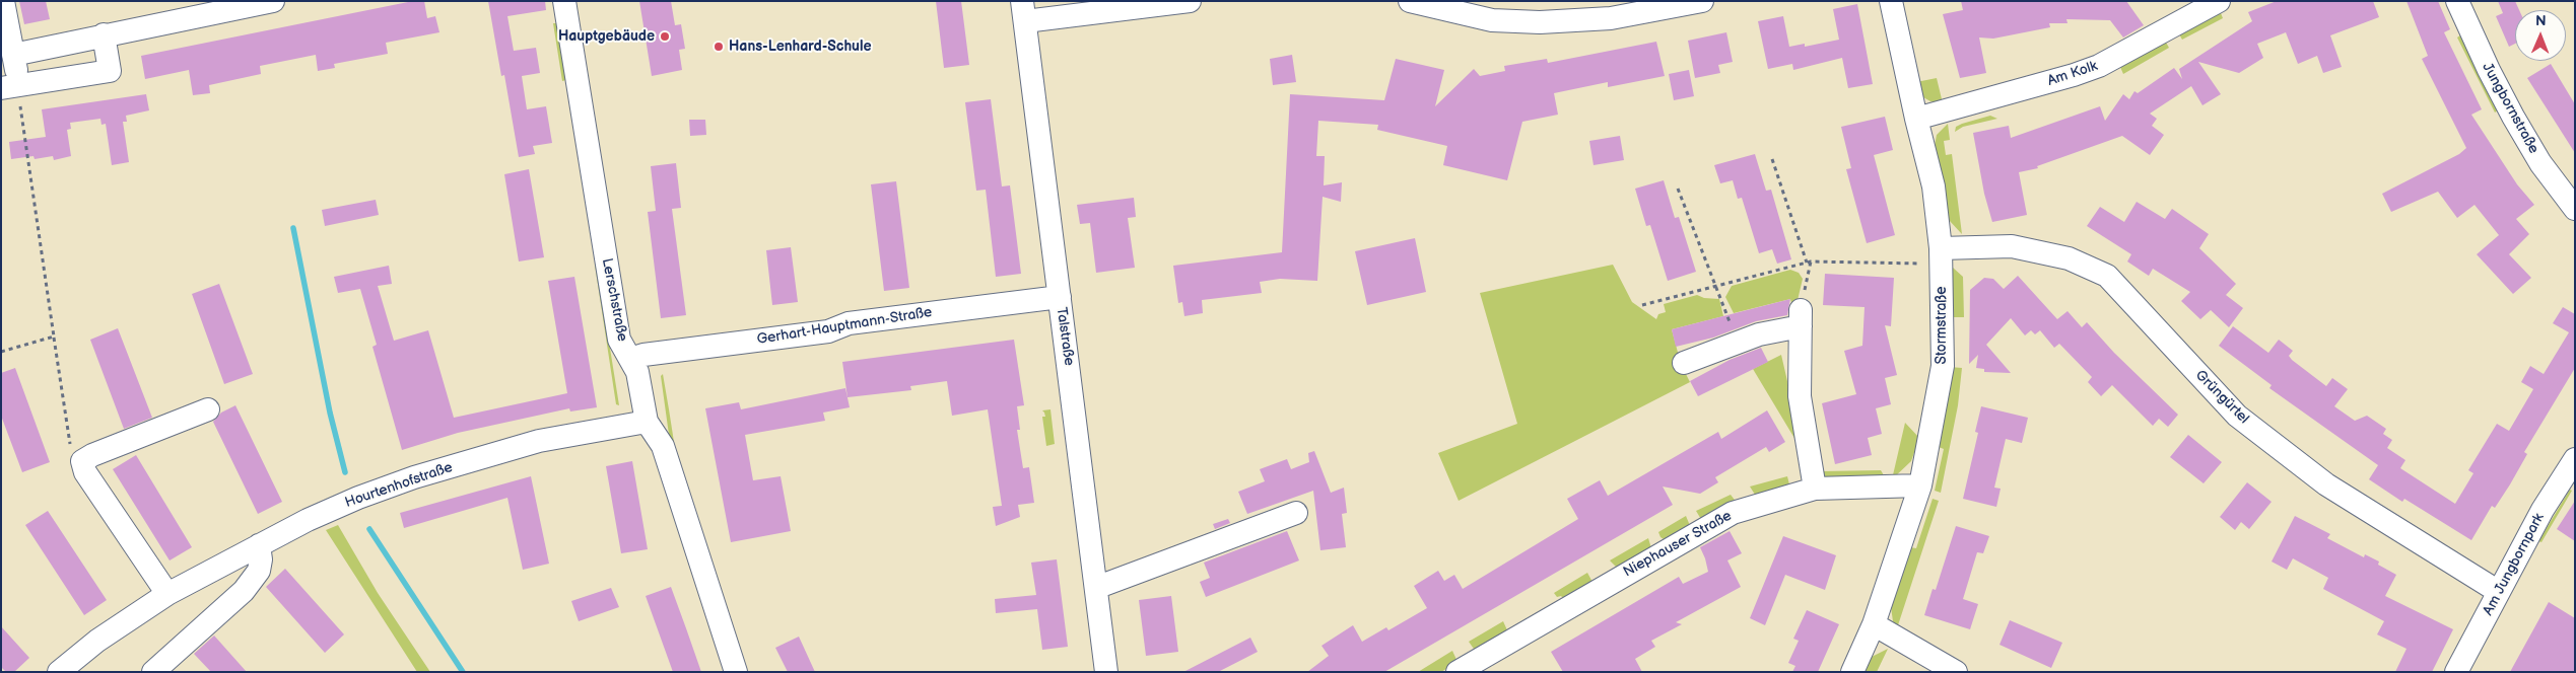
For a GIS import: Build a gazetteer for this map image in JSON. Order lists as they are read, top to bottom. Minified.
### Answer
{"streets":{"street":["Am Kolk","Jungbornstraße","Lerschstraße","Stormstraße","Gerhart-Hauptmann-Straße","Talstraße","Grüngürtel","Hourtenhofstraße","Niephauser Straße","Am Jungbornpark"]},"crossings":[["Am Kolk","Stormstraße"],["Lerschstraße","Gerhart-Hauptmann-Straße"],["Lerschstraße","Hourtenhofstraße"],["Stormstraße","Grüngürtel"],["Stormstraße","Niephauser Straße"],["Gerhart-Hauptmann-Straße","Talstraße"],["Grüngürtel","Am Jungbornpark"]],"places":["Hauptgebäude","Hans-Lenhard-Schule"],"north":"top"}
